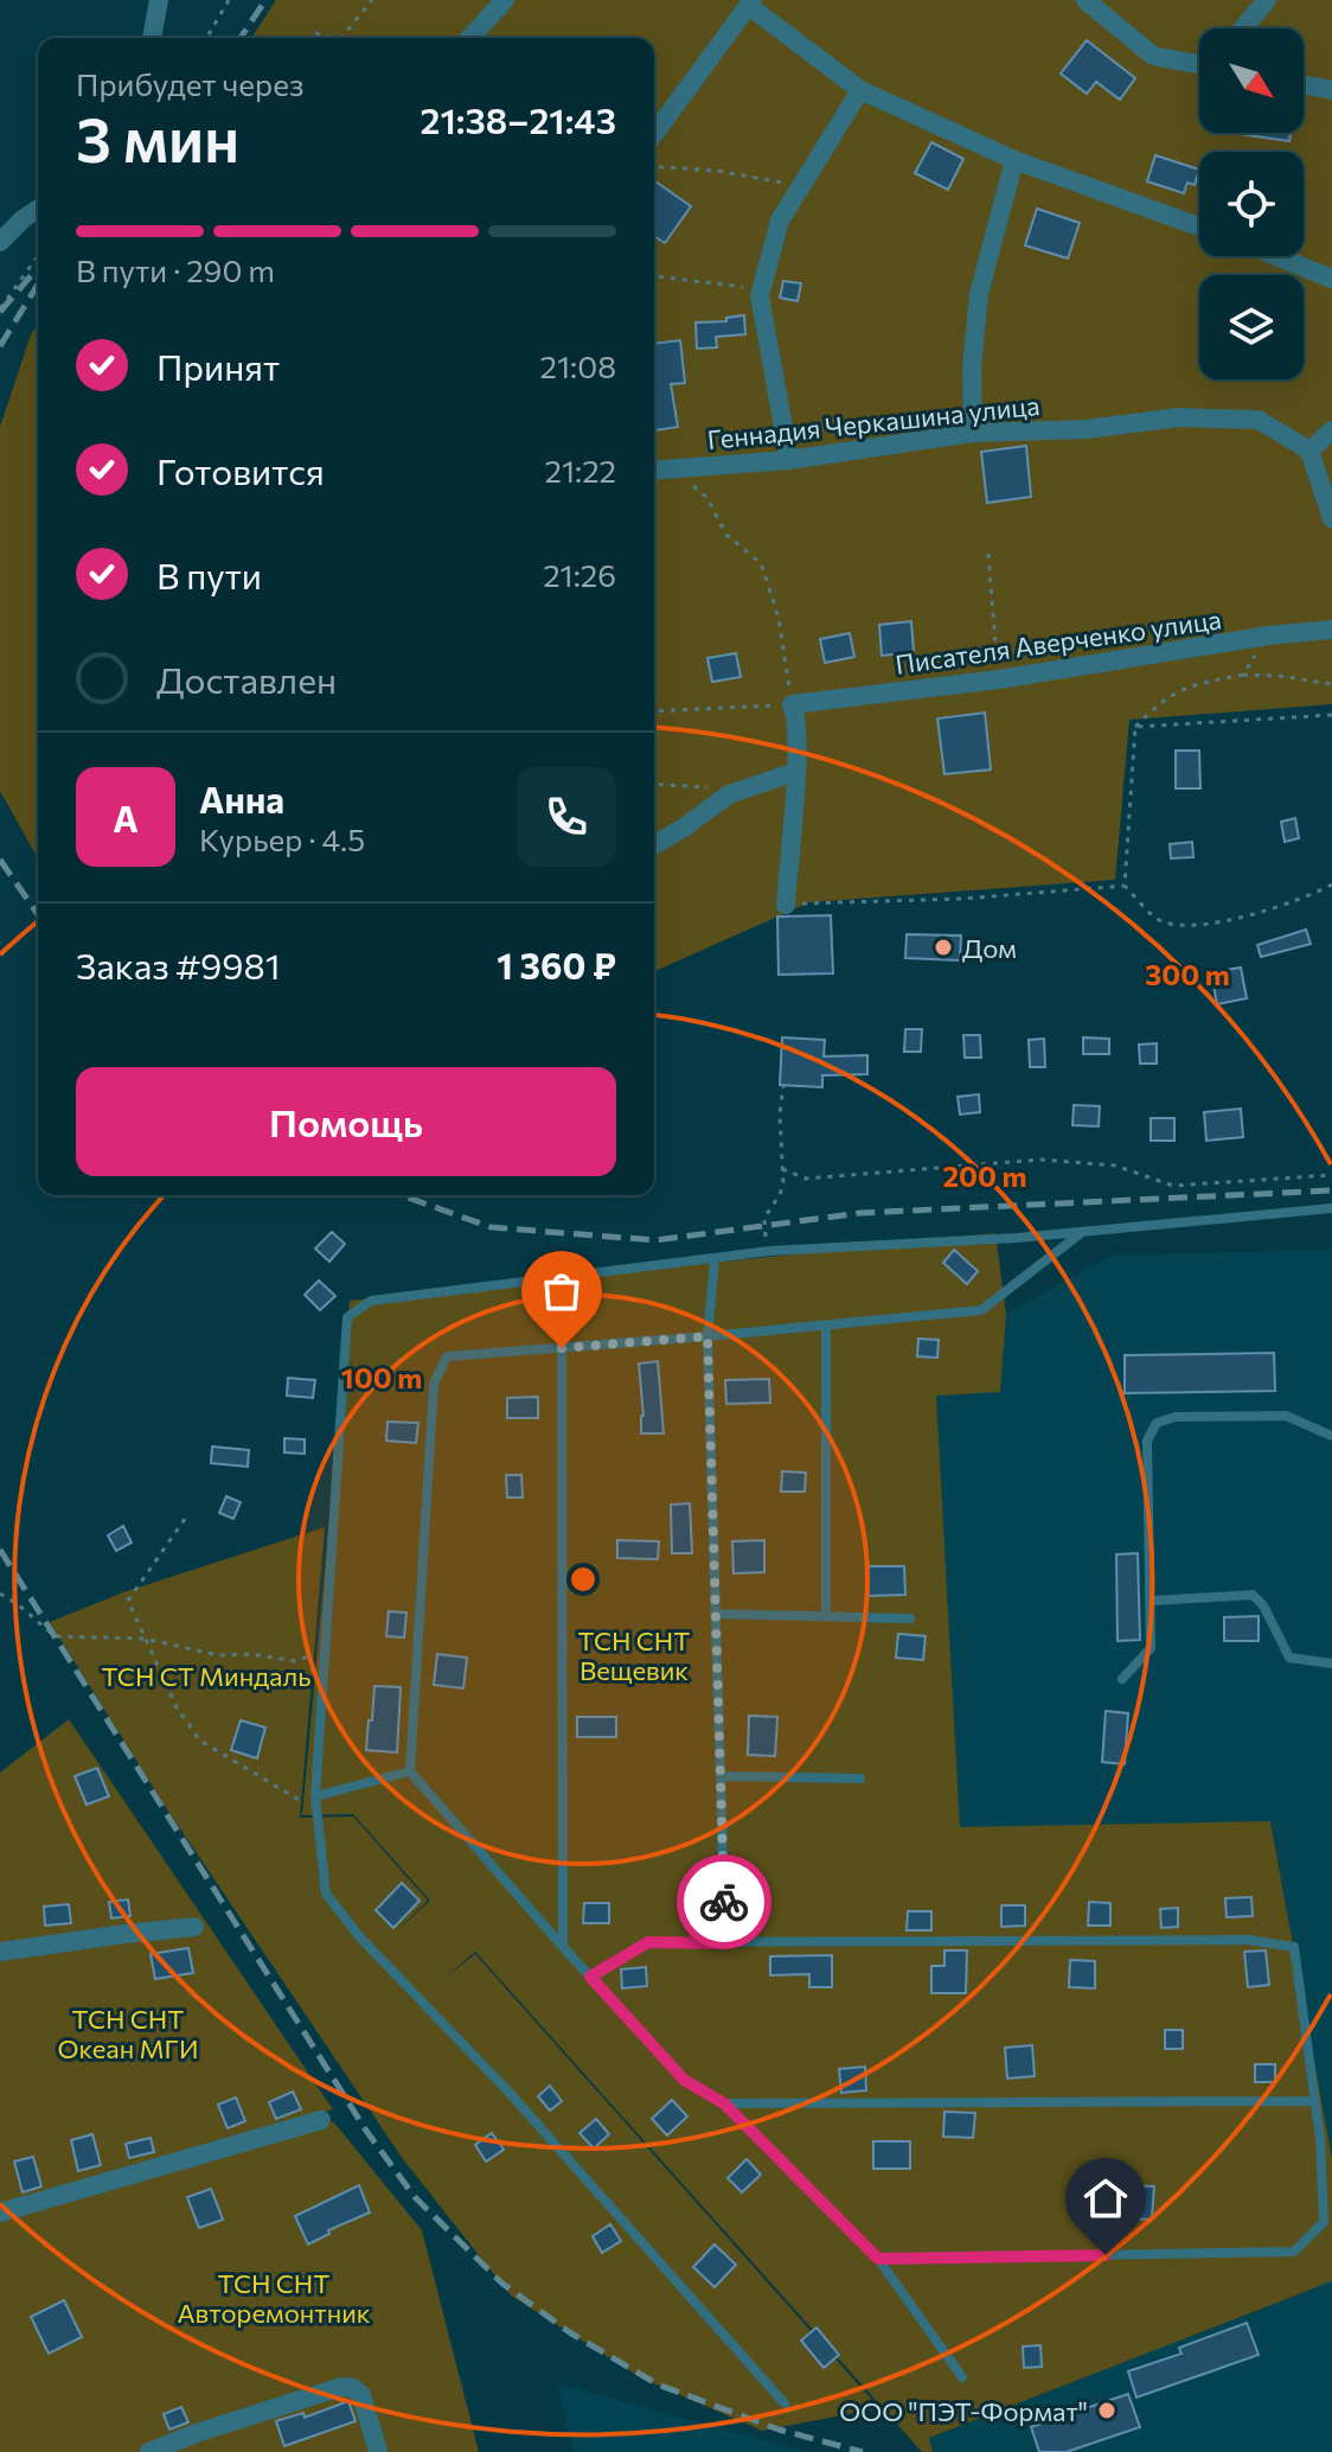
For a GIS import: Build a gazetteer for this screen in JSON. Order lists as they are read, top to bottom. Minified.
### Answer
{"streets":{"street":["Геннадия Черкашина улица","Писателя Аверченко улица"]},"parks":["ТСН СНТ Вещевик","ТСН СТ Миндаль","ТСН СНТ Океан МГИ","ТСН СНТ Авторемонтник"],"places":["Дом","ООО \"ПЭТ-Формат\""],"north":"bottom right","page":{"heading":["3 мин","Прибудет через","21:38–21:43"],"panel":["Анна","Курьер · 4.5","Заказ #9981","1 360 ₽"],"bar":"В пути · 290 m","list":[["Принят","21:08"],["Готовится","21:22"],["В пути","21:26"],"Доставлен"],"round":"А","buttons":"Помощь"},"rings":["300 m","200 m","100 m"]}
